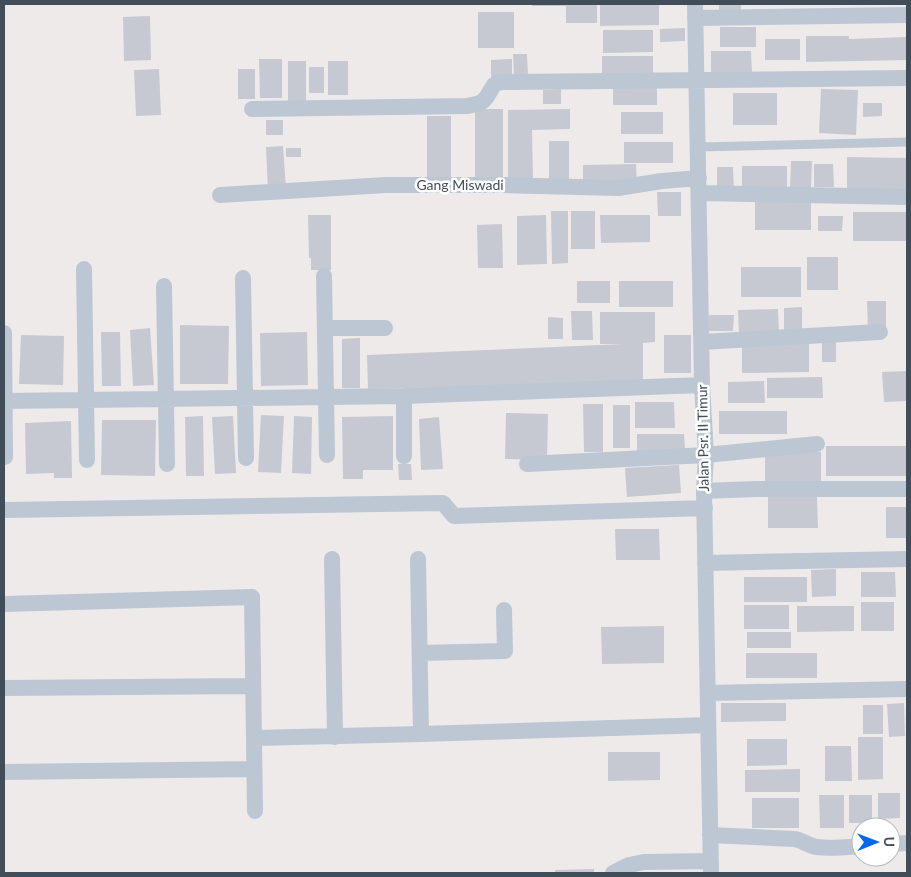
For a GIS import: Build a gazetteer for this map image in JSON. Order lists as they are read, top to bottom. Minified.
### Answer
{"streets":{"street":["Gang Miswadi","Jalan Psr. II Timur"]},"crossings":[["Gang Miswadi","Jalan Psr. II Timur"]],"north":"right"}
